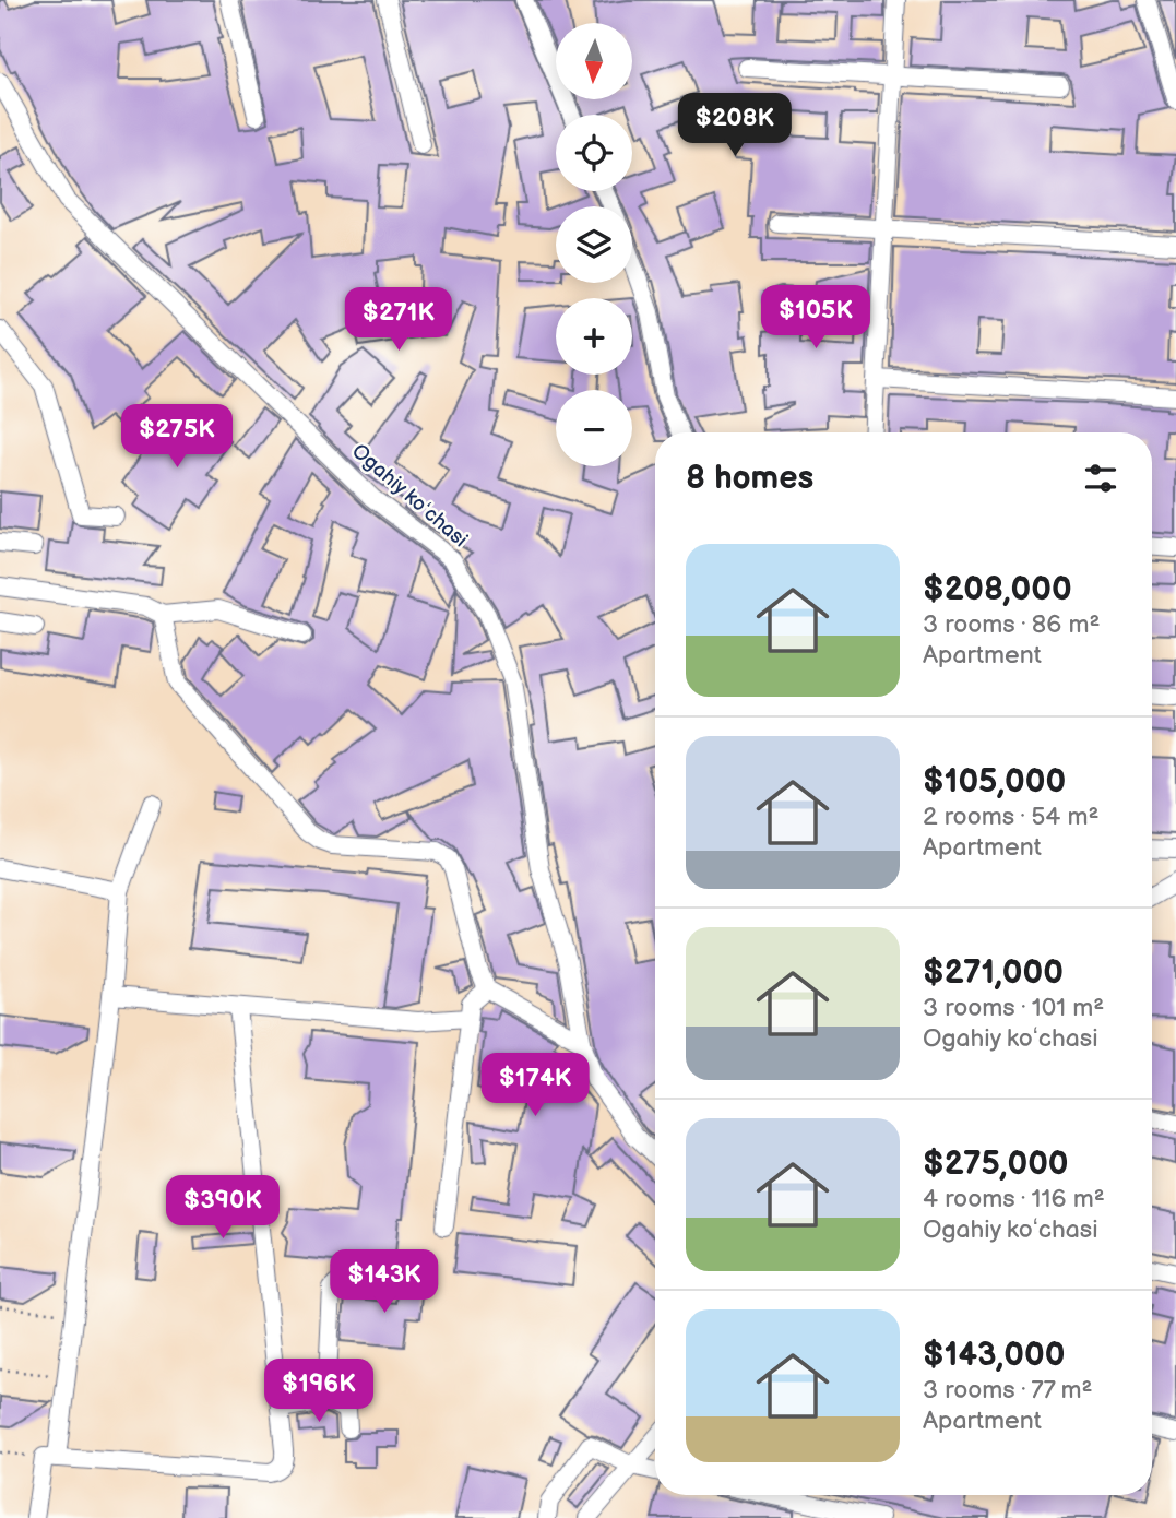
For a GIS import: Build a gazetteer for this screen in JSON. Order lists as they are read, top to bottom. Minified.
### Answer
{"streets":{"street":["Ogahiy koʻchasi"]},"north":"bottom","page":{"map_buttons":["+","−"],"price":["$208K","$105K","$271K","$275K","$174K","$390K","$143K","$196K"],"heading":"8 homes","list":[{"name":"$208,000","note":"3 rooms · 86 m² · Apartment"},{"name":"$105,000","note":"2 rooms · 54 m² · Apartment"},{"name":"$271,000","note":"3 rooms · 101 m² · Ogahiy koʻchasi"},{"name":"$275,000","note":"4 rooms · 116 m² · Ogahiy koʻchasi"},{"name":"$143,000","note":"3 rooms · 77 m² · Apartment"}]}}
